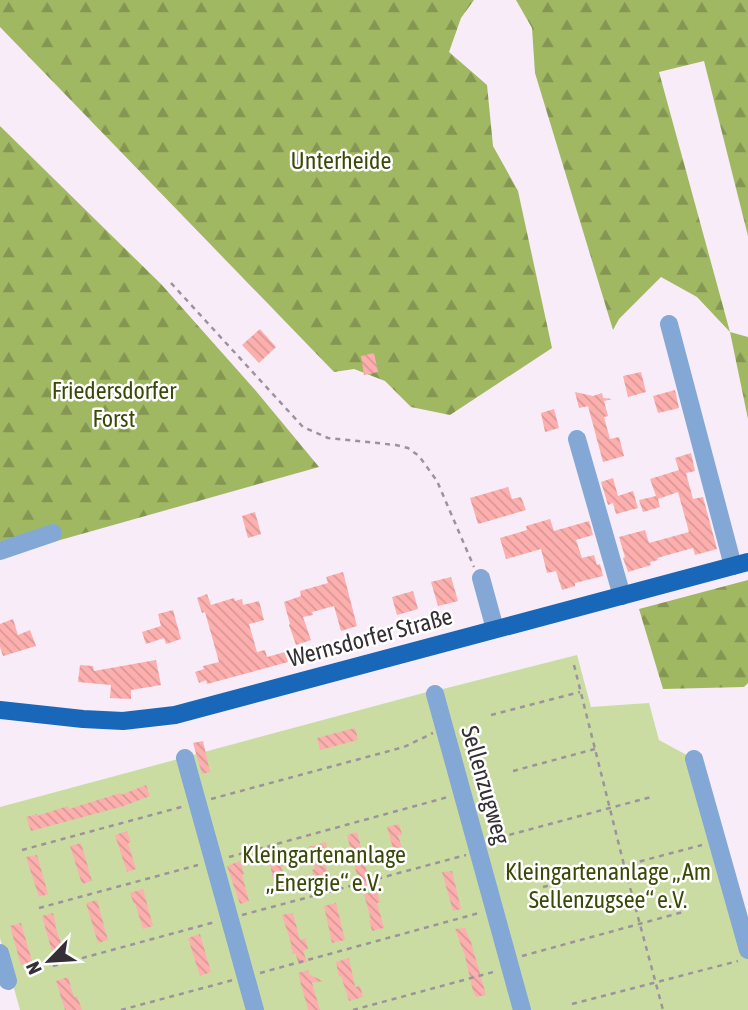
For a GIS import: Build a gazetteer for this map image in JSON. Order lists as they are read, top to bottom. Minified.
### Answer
{"streets":{"main road":["Wernsdorfer Straße"],"lane":["Sellenzugweg"]},"parks":["Unterheide","Friedersdorfer Forst","Kleingartenanlage „Energie“ e.V.","Kleingartenanlage „Am Sellenzugsee“ e.V."],"north":"bottom left"}
